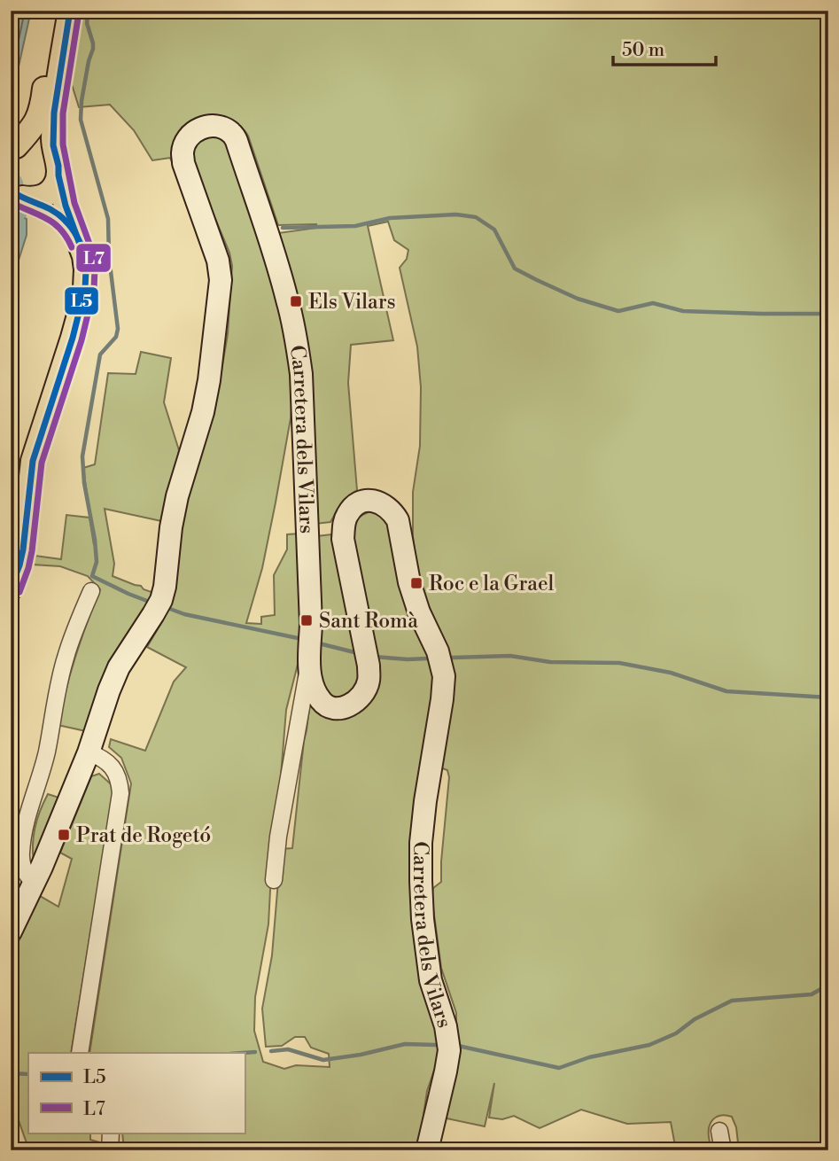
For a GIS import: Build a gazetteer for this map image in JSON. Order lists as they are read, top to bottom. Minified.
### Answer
{"streets":{"street":["Carretera dels Vilars"]},"places":{"transit":["Els Vilars","Roc e la Grael","Sant Romà","Prat de Rogetó"]},"lines":["transit line L5","transit line L7"],"legend":["L5","L7"],"scale_bar":"50 m"}
